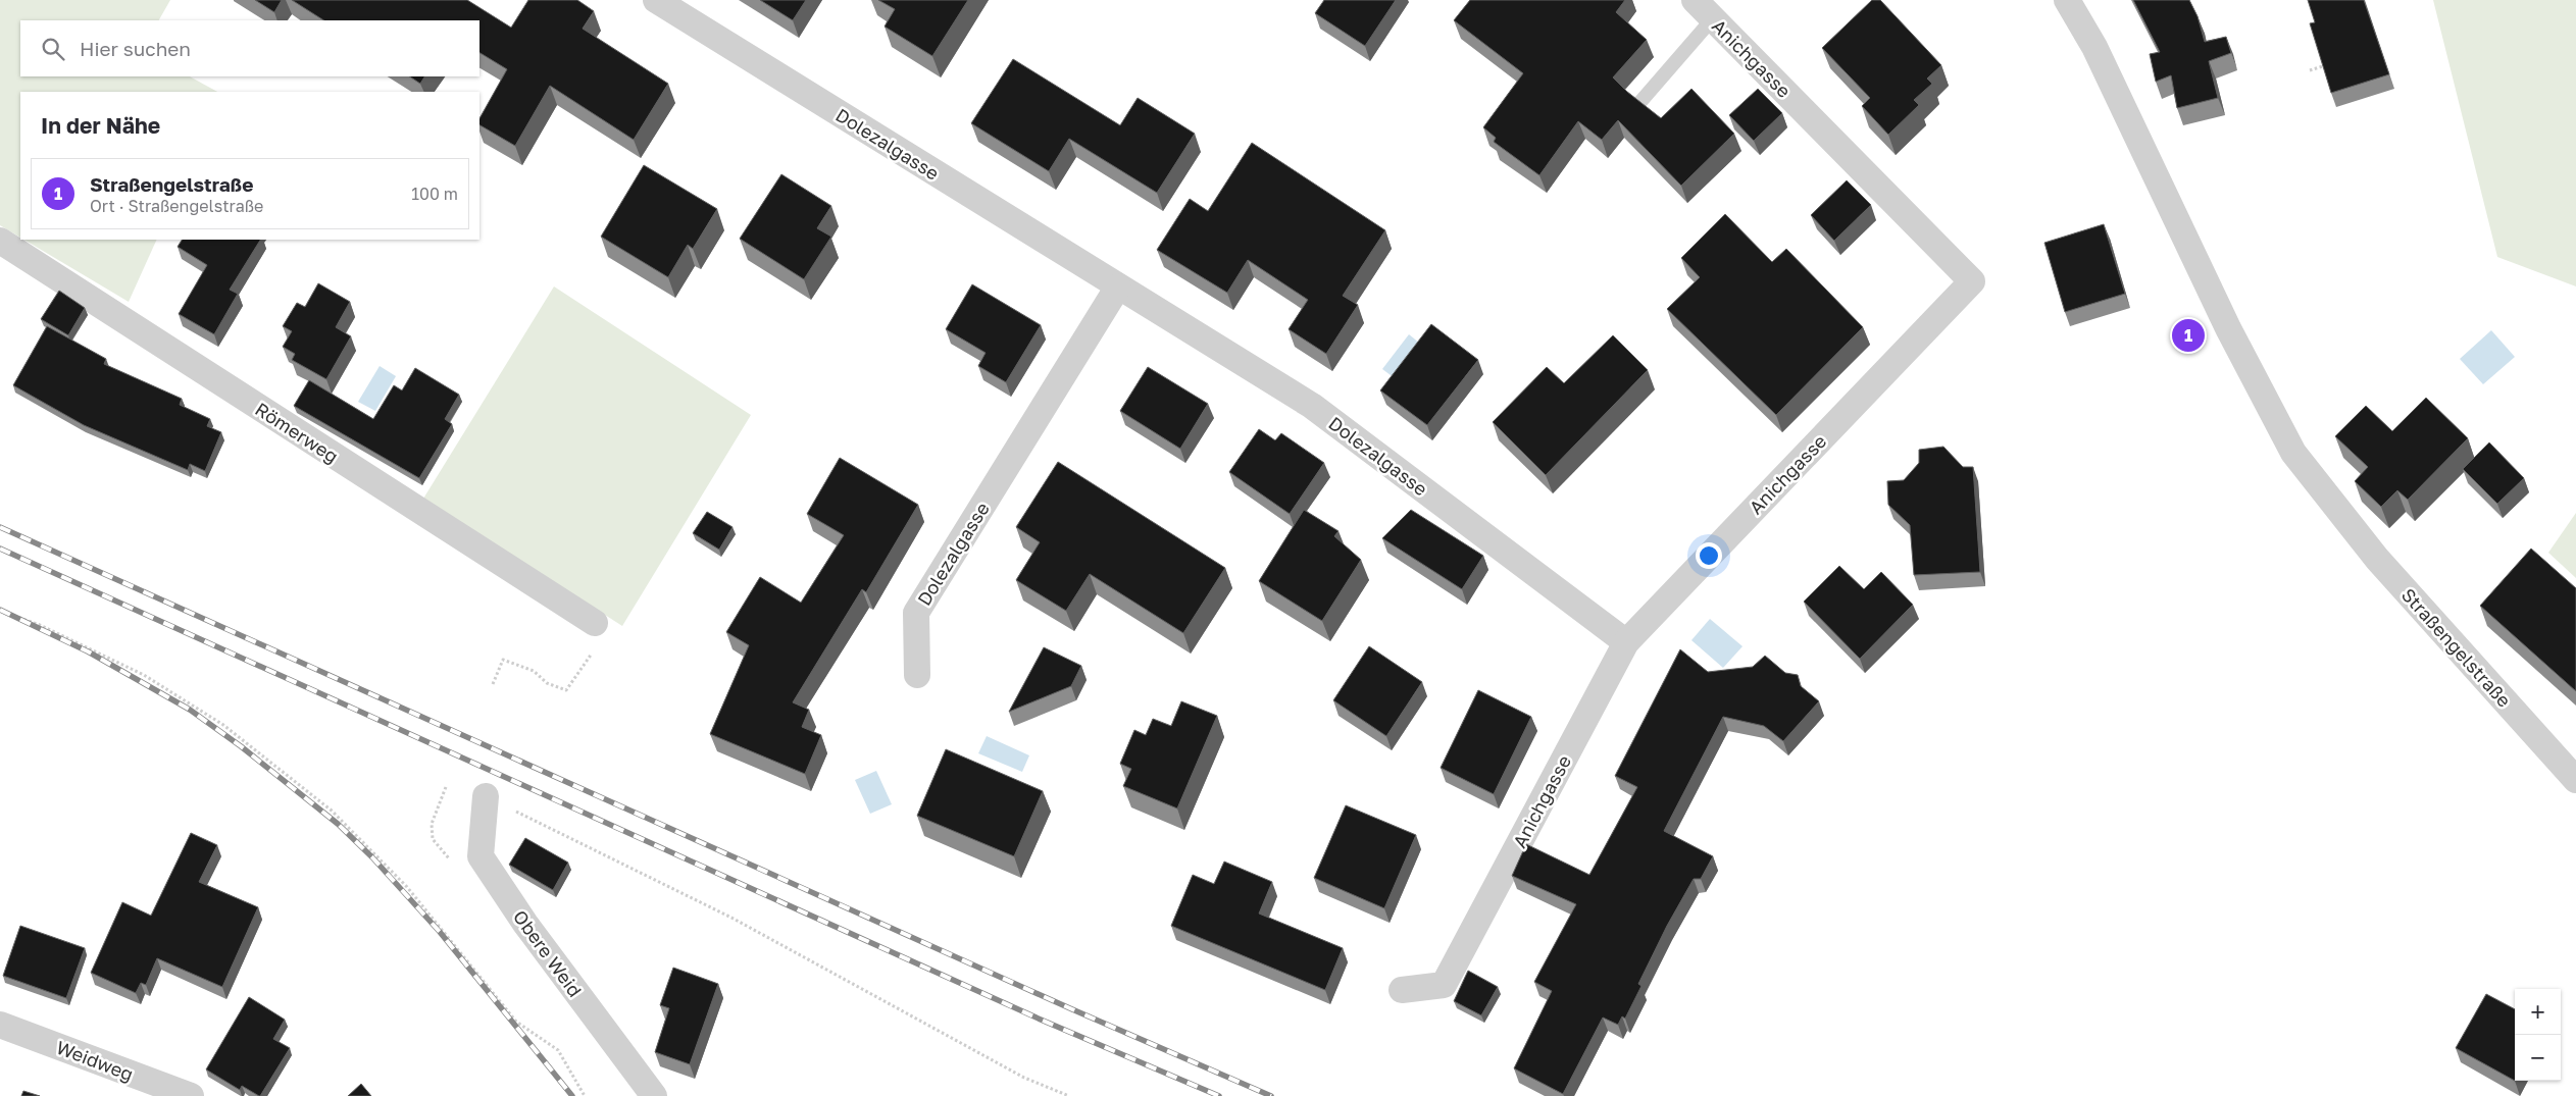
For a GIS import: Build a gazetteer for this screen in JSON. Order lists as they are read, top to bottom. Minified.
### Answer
{"streets":{"street":["Anichgasse","Dolezalgasse","Römerweg","Straßengelstraße","Obere Weid","Weidweg"]},"crossings":[["Anichgasse","Dolezalgasse"]],"page":{"search":"Hier suchen","heading":"In der Nähe","list":[{"mark":"1","name":"Straßengelstraße","note":"Ort · Straßengelstraße","value":"100 m"}],"pins":"1","map_buttons":["+","−"]}}
